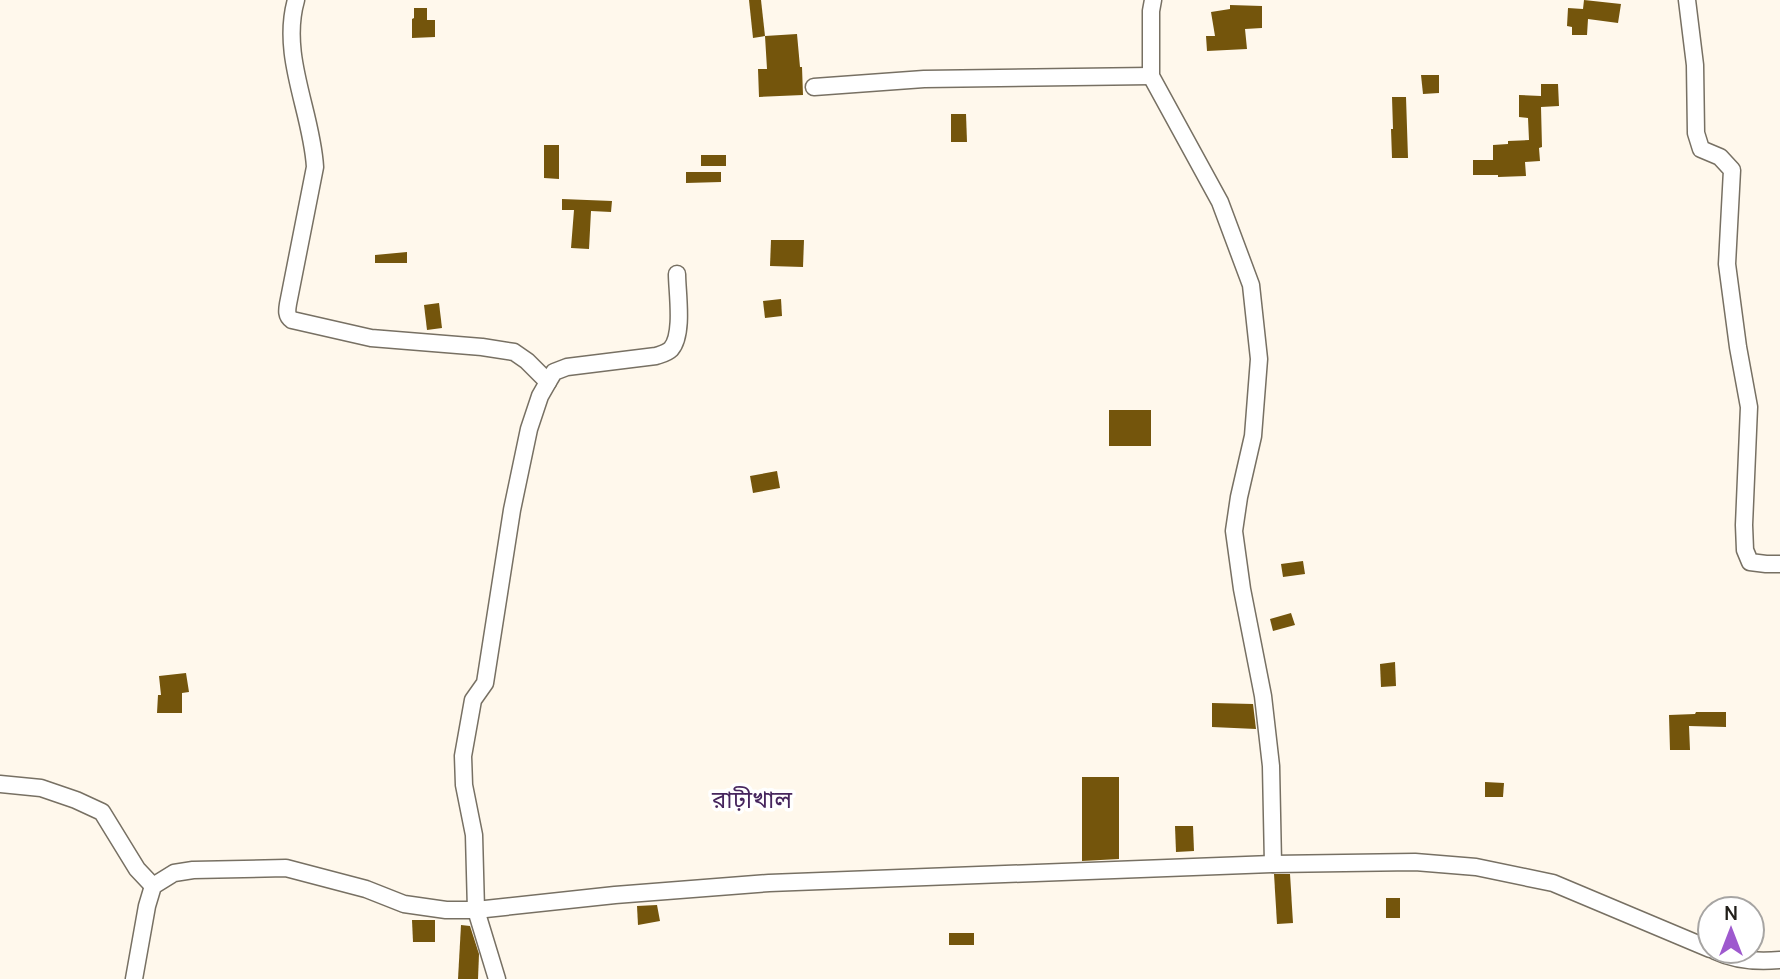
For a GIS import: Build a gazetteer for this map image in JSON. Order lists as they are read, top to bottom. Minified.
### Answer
{"districts":["রাঢ়ীখাল"],"north":"top"}
